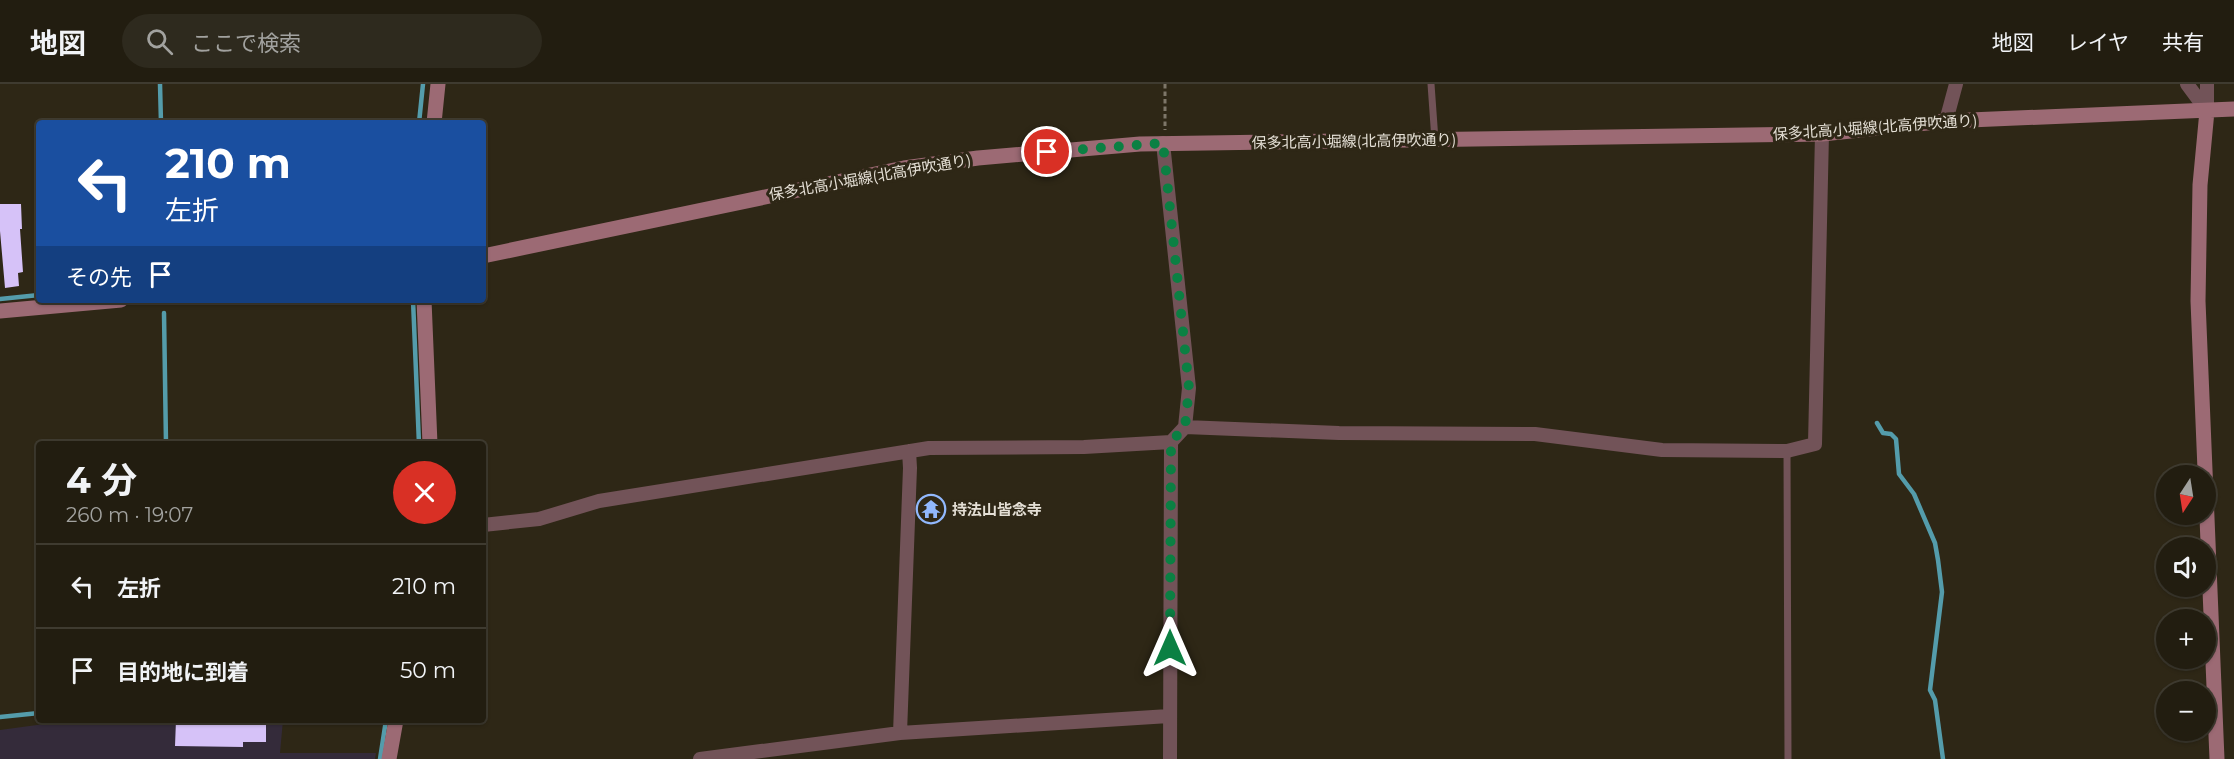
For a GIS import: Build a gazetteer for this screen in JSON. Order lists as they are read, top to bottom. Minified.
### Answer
{"streets":{"street":["保多北高小堀線(北高伊吹通り)"]},"places":{"temple":["持法山皆念寺"]},"north":"bottom","page":{"header":"地図","search":"ここで検索","nav":["地図","レイヤ","共有"],"turn":["210 m","左折"],"then":"その先","heading":["4 分","260 m · 19:07"],"map_buttons":["+","−"],"list":[{"name":"左折","value":"210 m"},{"name":"目的地に到着","value":"50 m"}]}}
